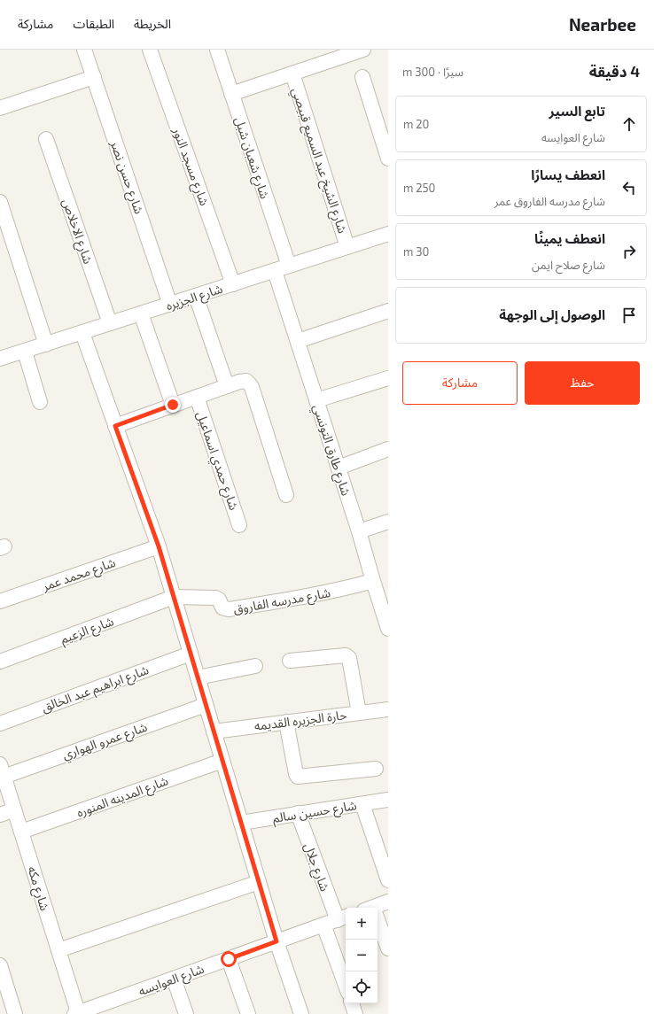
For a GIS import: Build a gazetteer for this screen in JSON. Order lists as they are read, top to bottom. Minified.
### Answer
{"streets":{"street":["شارع شعبان شبل","شارع الشيخ عبد السميع قبيصي","شارع مسجد النور","شارع حسن نصر","شارع الاخلاص","شارع الجزيره","شارع طارق التونسي","شارع حمدي اسماعيل","شارع محمد عمر","شارع مدرسه الفاروق","شارع الزعيم","شارع ابراهيم عبد الخالق","حارة الجزيره القديمه","شارع عمرو الهواري","شارع المدينه المنوره","شارع حسين سالم","شارع جلال","شارع مكه","شارع العوايسه"]},"crossings":[["شارع شعبان شبل","شارع الجزيره"],["شارع الشيخ عبد السميع قبيصي","شارع الجزيره"],["شارع مسجد النور","شارع الجزيره"],["شارع حسن نصر","شارع الجزيره"],["شارع الاخلاص","شارع الجزيره"],["شارع الجزيره","شارع طارق التونسي"],["شارع طارق التونسي","شارع مدرسه الفاروق"],["شارع مدرسه الفاروق","شارع الزعيم"],["شارع عمرو الهواري","شارع مكه"],["شارع المدينه المنوره","شارع مكه"],["شارع حسين سالم","شارع جلال"],["شارع جلال","شارع العوايسه"],["شارع مكه","شارع العوايسه"]],"page":{"header":"Nearbee","nav":["الخريطة","الطبقات","مشاركة"],"heading":["4 دقيقة","سيرًا · 300 m"],"list":[["تابع السير","شارع العوايسه","20 m"],["انعطف يسارًا","شارع مدرسه الفاروق عمر","250 m"],["انعطف يمينًا","شارع صلاح ايمن","30 m"],"الوصول إلى الوجهة"],"buttons":["حفظ","مشاركة"],"map_buttons":["+","−"]}}
